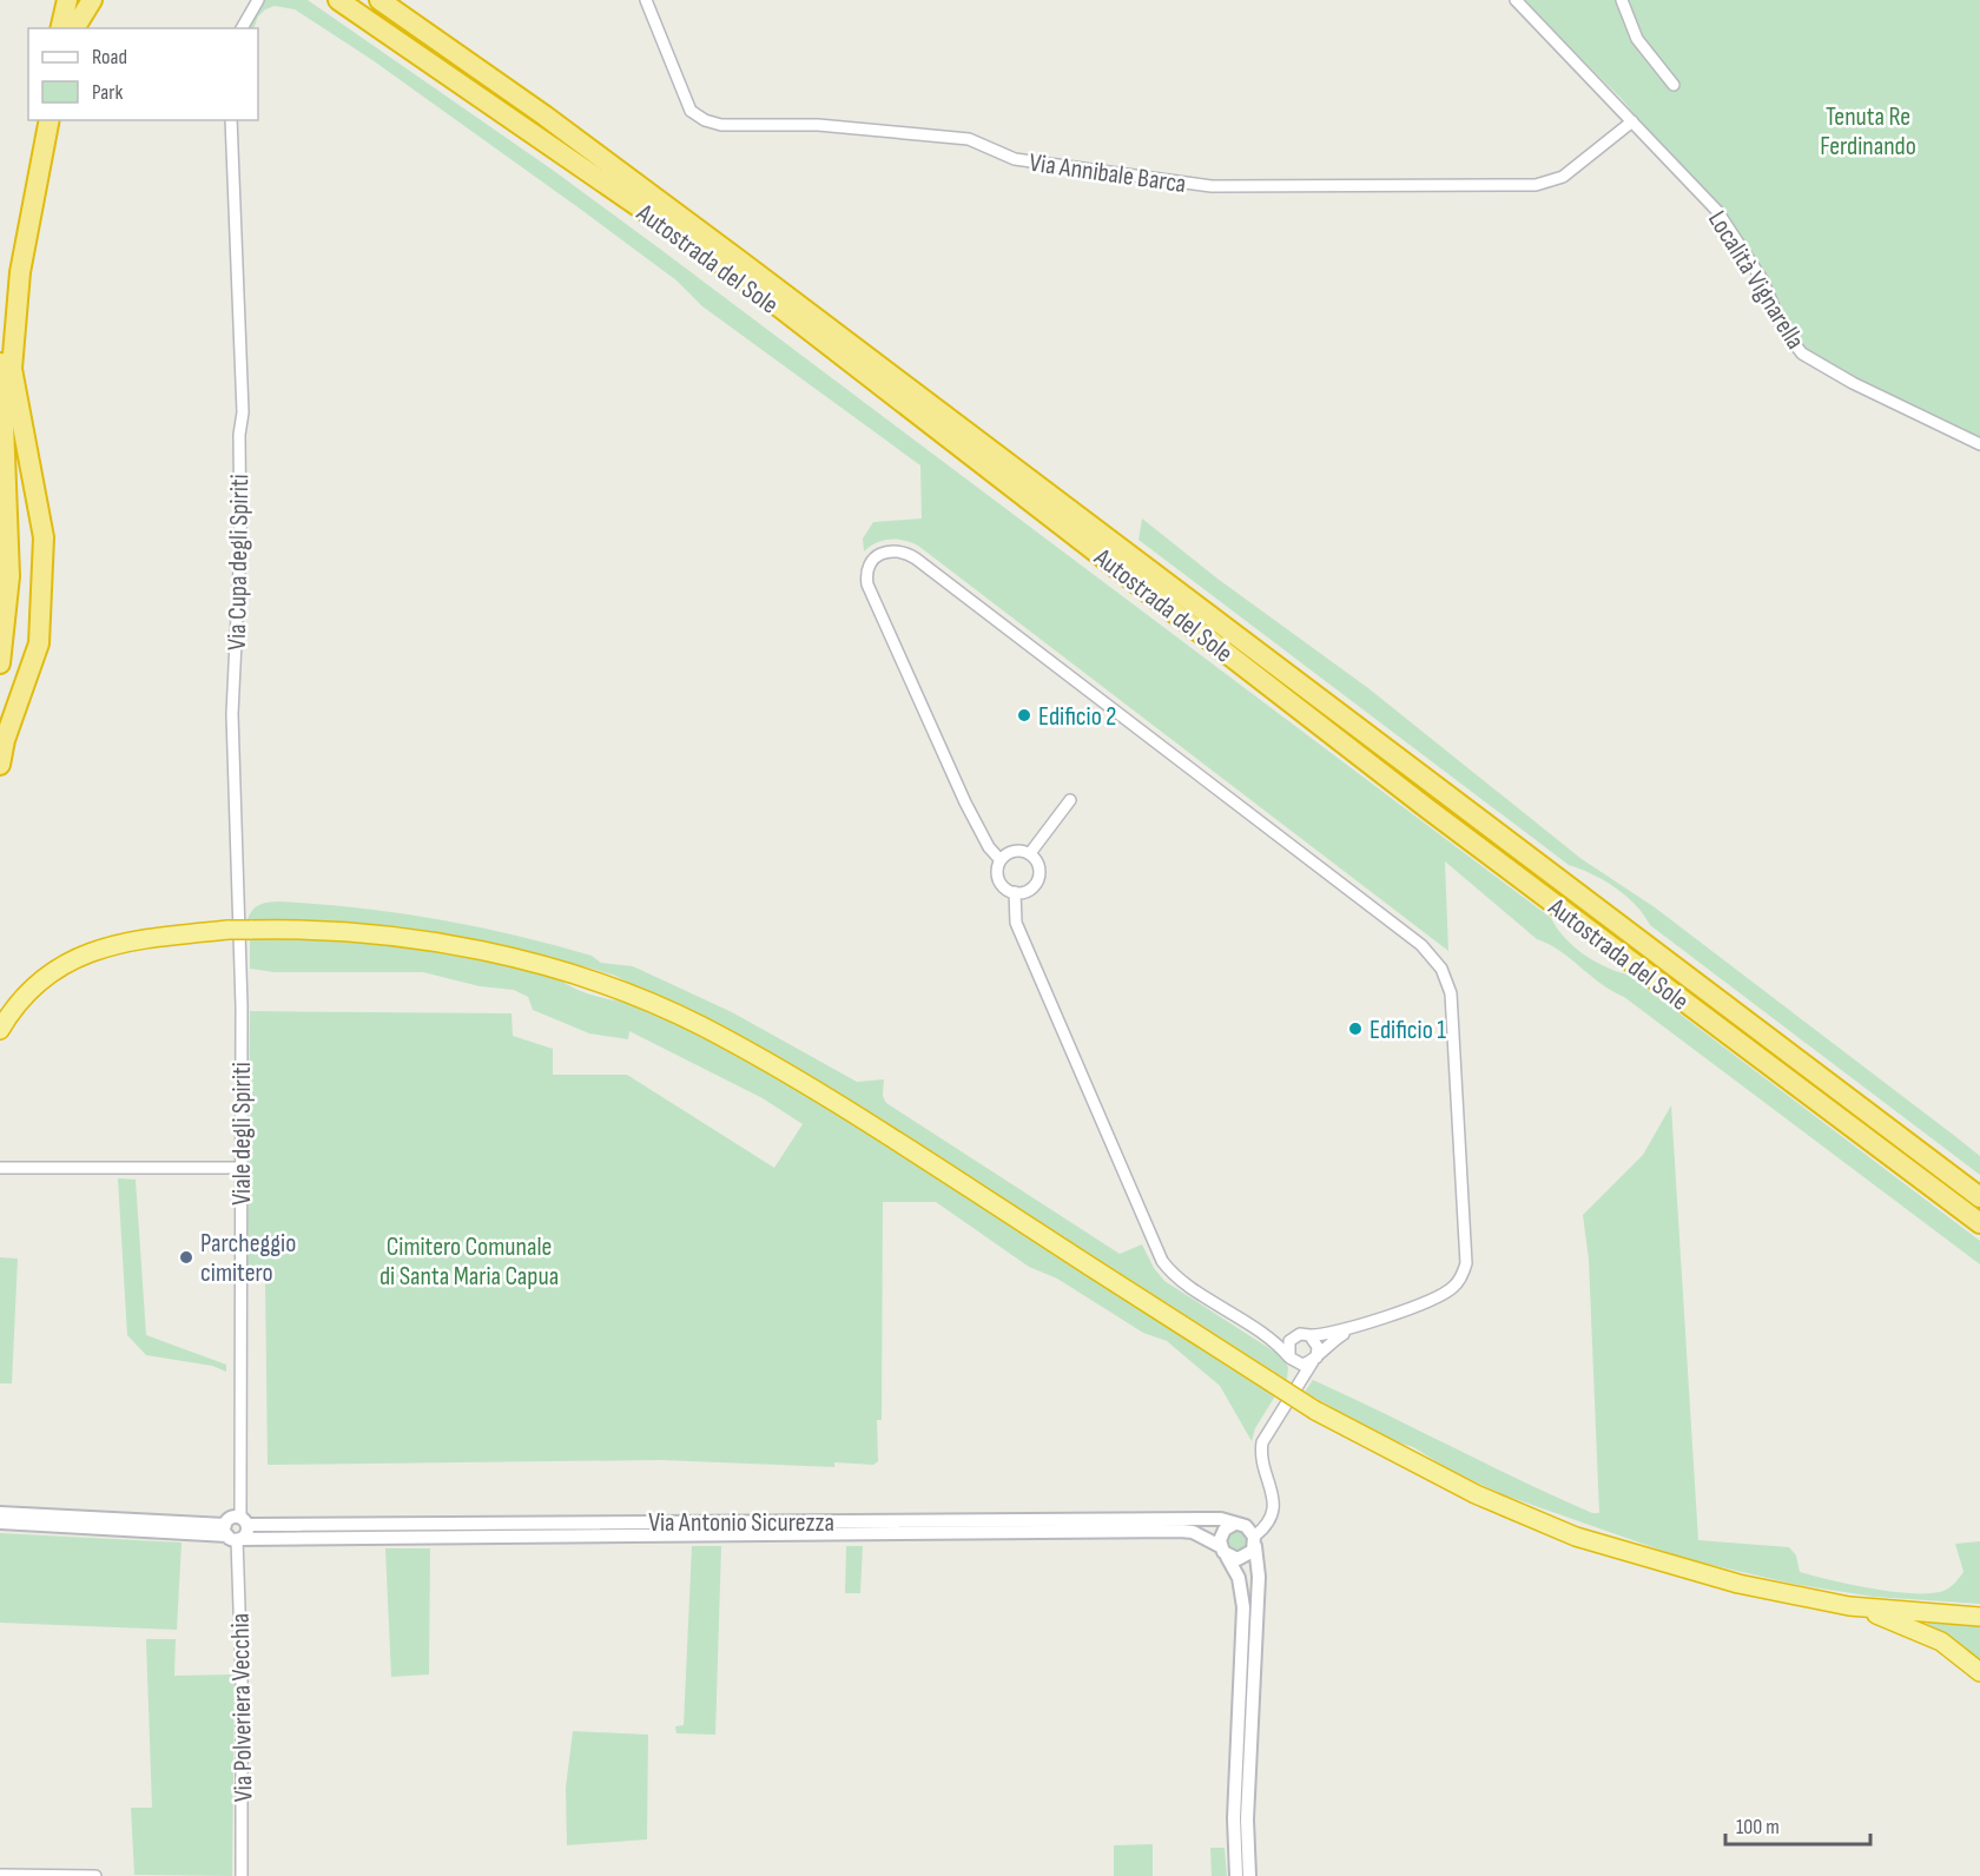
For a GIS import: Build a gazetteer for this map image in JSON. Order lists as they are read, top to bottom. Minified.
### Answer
{"streets":{"highway":["Autostrada del Sole"],"street":["Via Annibale Barca","Località Vignarella","Via Cupa degli Spiriti","Viale degli Spiriti","Via Antonio Sicurezza","Via Polveriera Vecchia"]},"crossings":[["Via Annibale Barca","Località Vignarella"],["Via Cupa degli Spiriti","Viale degli Spiriti"],["Viale degli Spiriti","Via Antonio Sicurezza"],["Via Antonio Sicurezza","Via Polveriera Vecchia"]],"parks":["Tenuta Re Ferdinando","Cimitero Comunale di Santa Maria Capua"],"places":["Edificio 2","Edificio 1","Parcheggio cimitero"],"legend":["Road","Park"],"scale_bar":"100 m"}
